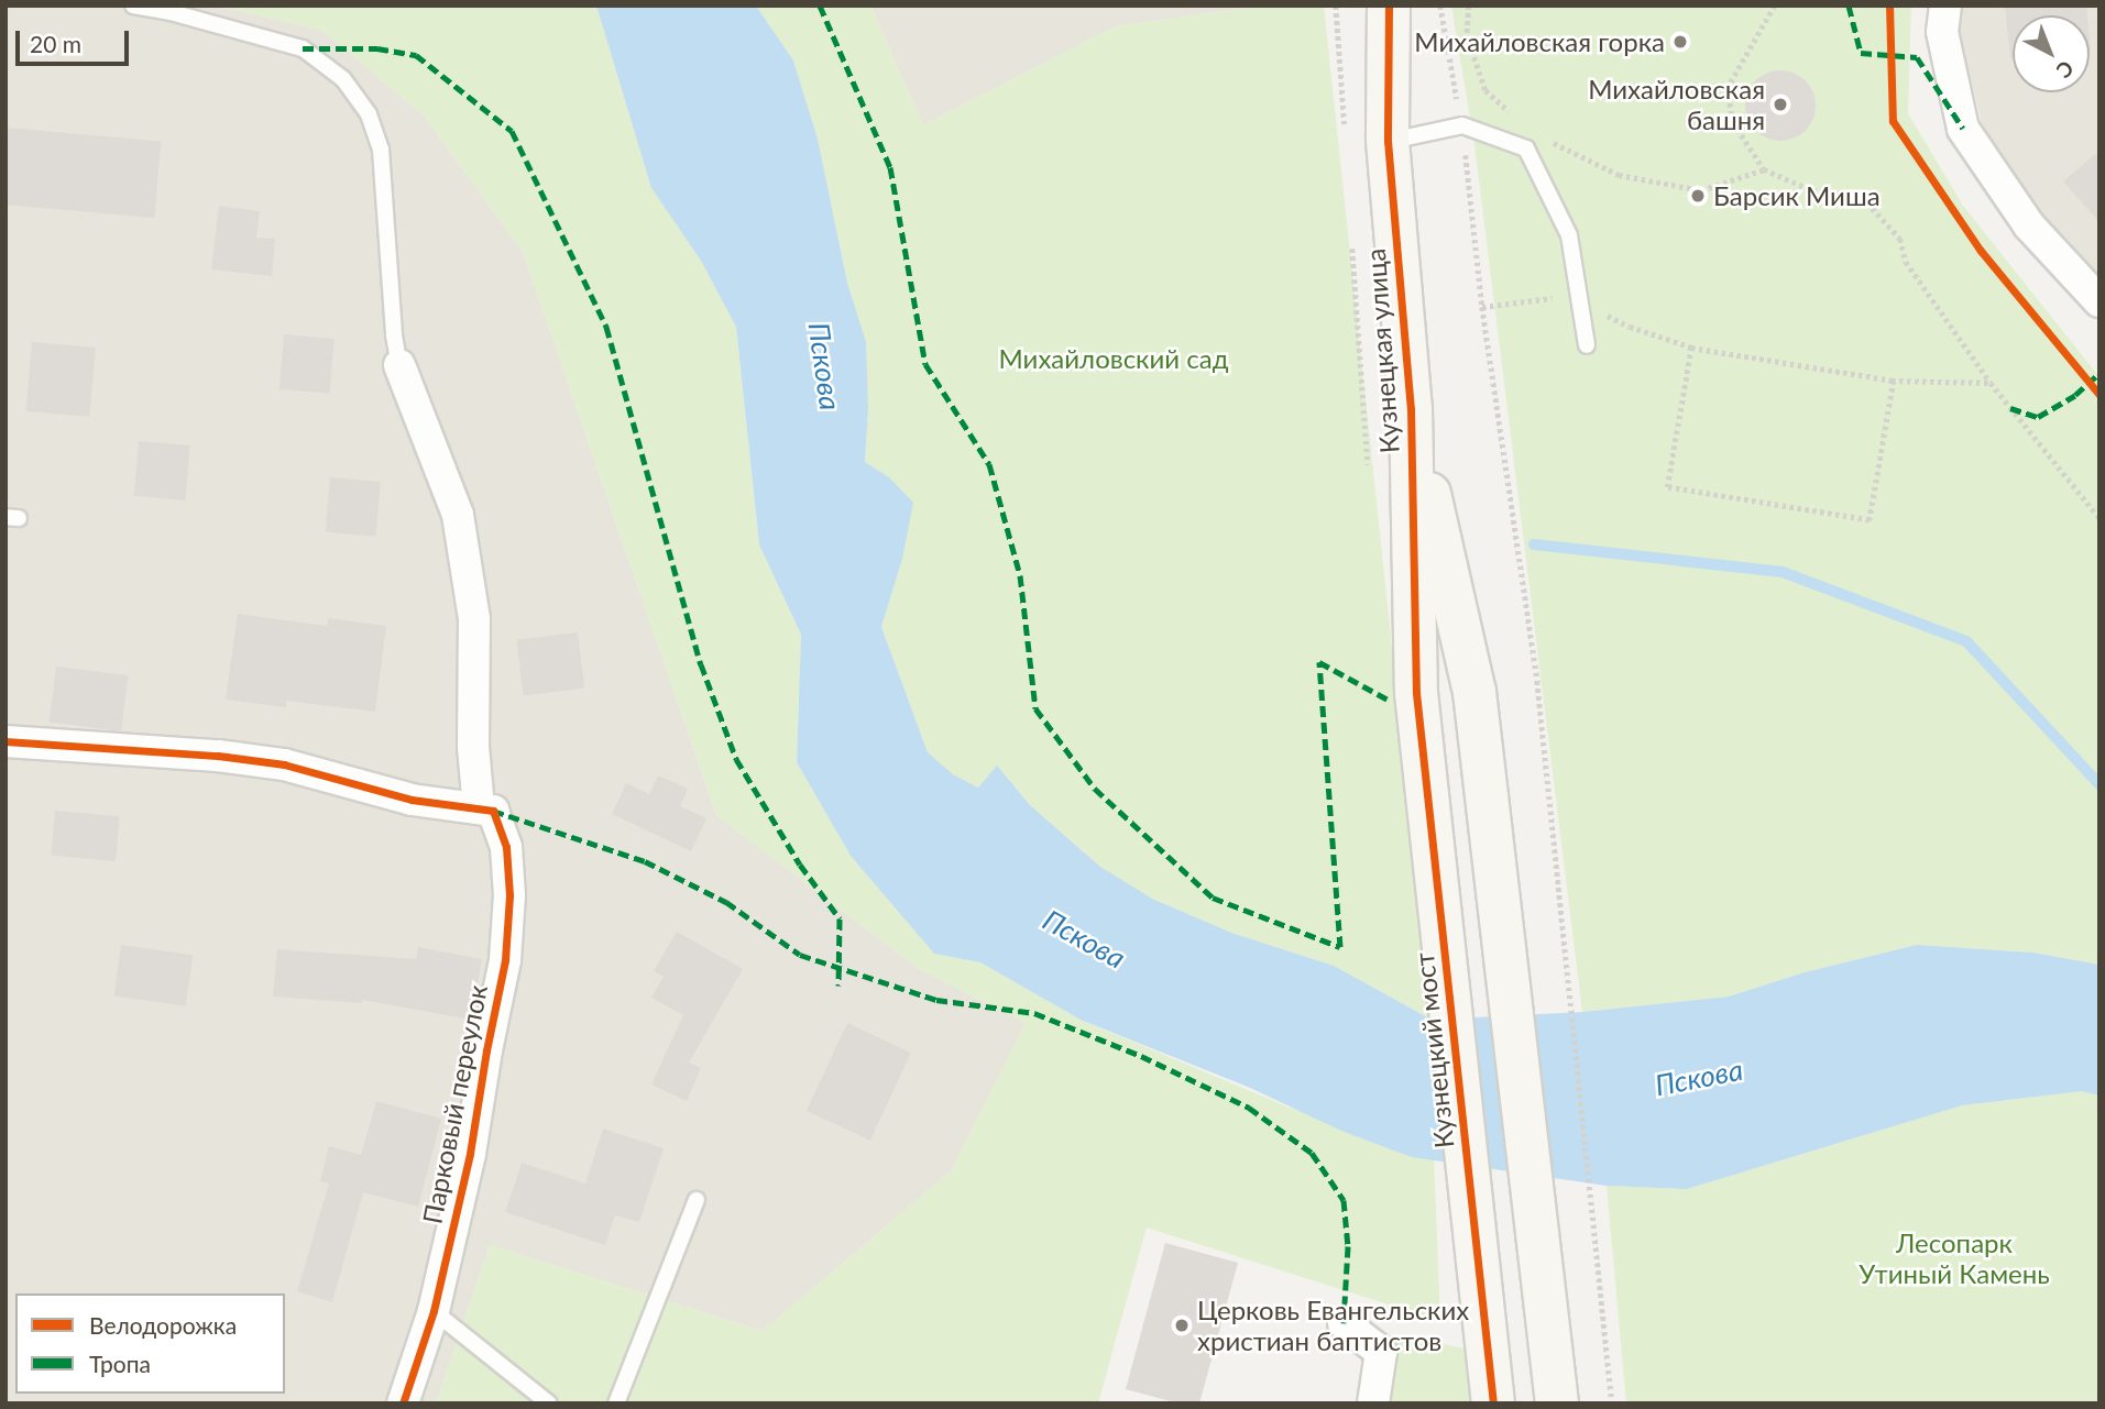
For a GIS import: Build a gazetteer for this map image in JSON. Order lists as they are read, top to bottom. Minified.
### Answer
{"streets":{"street":["Кузнецкая улица","Кузнецкий мост","Парковый переулок"]},"crossings":[["Кузнецкая улица","Кузнецкий мост"]],"water":["Пскова"],"parks":["Михайловский сад","Лесопарк Утиный Камень"],"places":["Михайловская горка","Михайловская башня","Барсик Миша","Церковь Евангельских христиан баптистов"],"legend":["Велодорожка","Тропа"],"scale_bar":"20 m","north":"bottom right"}
